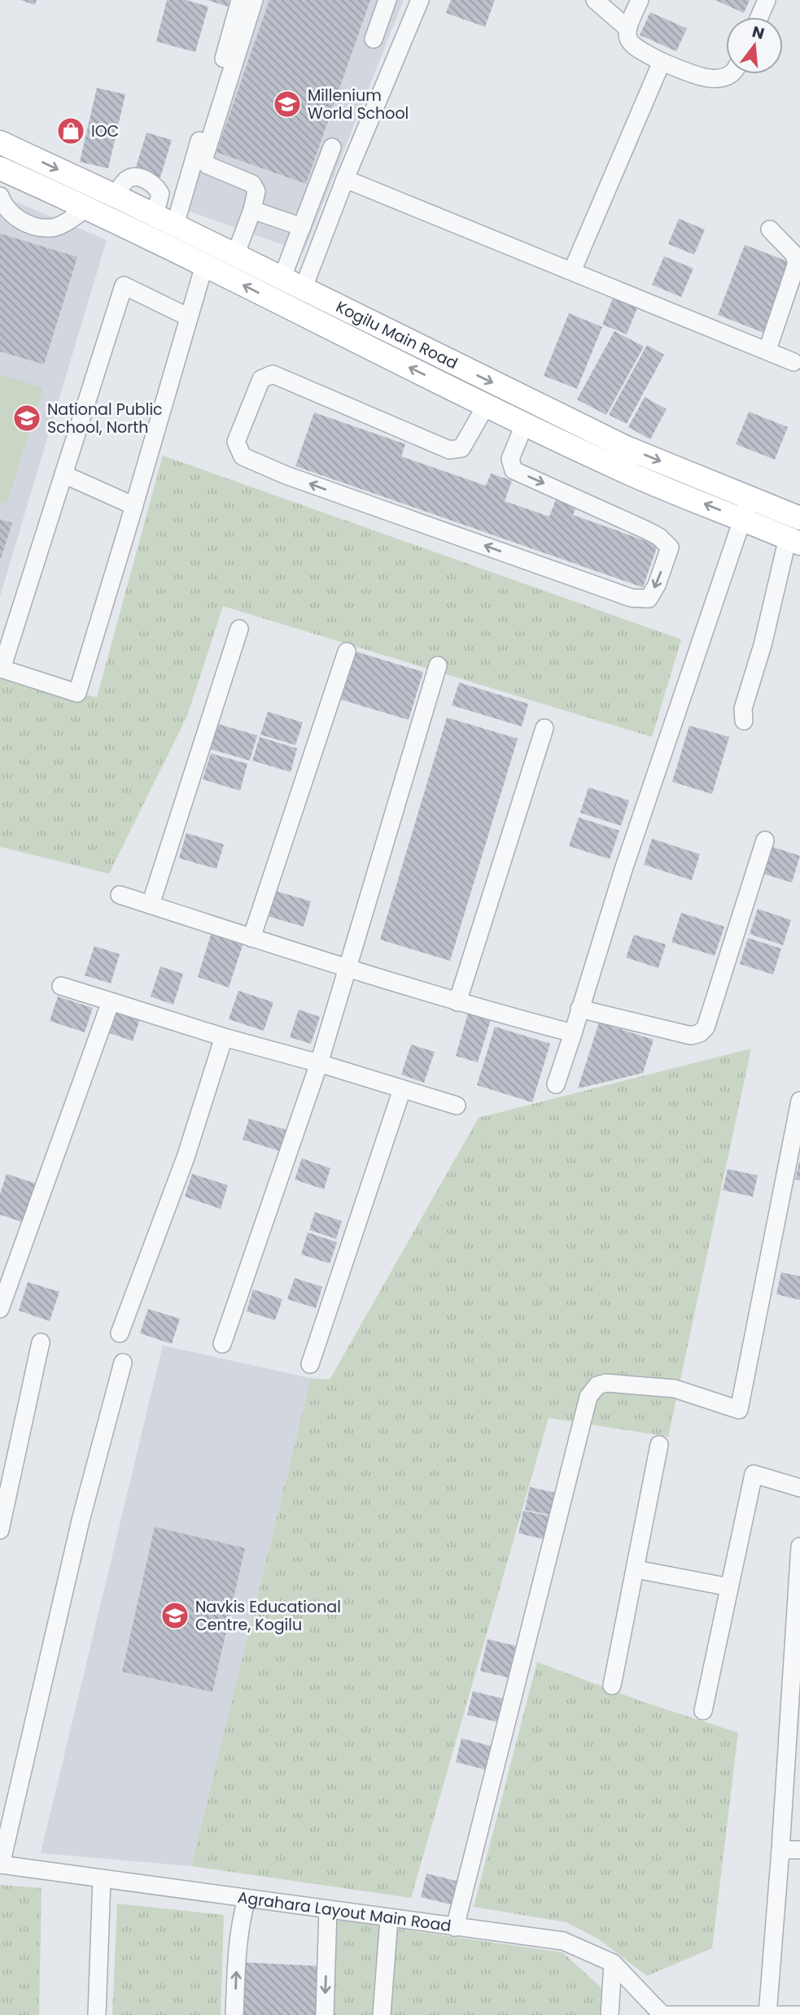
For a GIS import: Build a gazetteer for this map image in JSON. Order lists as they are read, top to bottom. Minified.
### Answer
{"streets":{"main road":["Kogilu Main Road"],"street":["Agrahara Layout Main Road"]},"places":{"school or university":["Millenium World School","National Public School, North","Navkis Educational Centre, Kogilu"],"shop":["IOC"]},"north":"top"}
